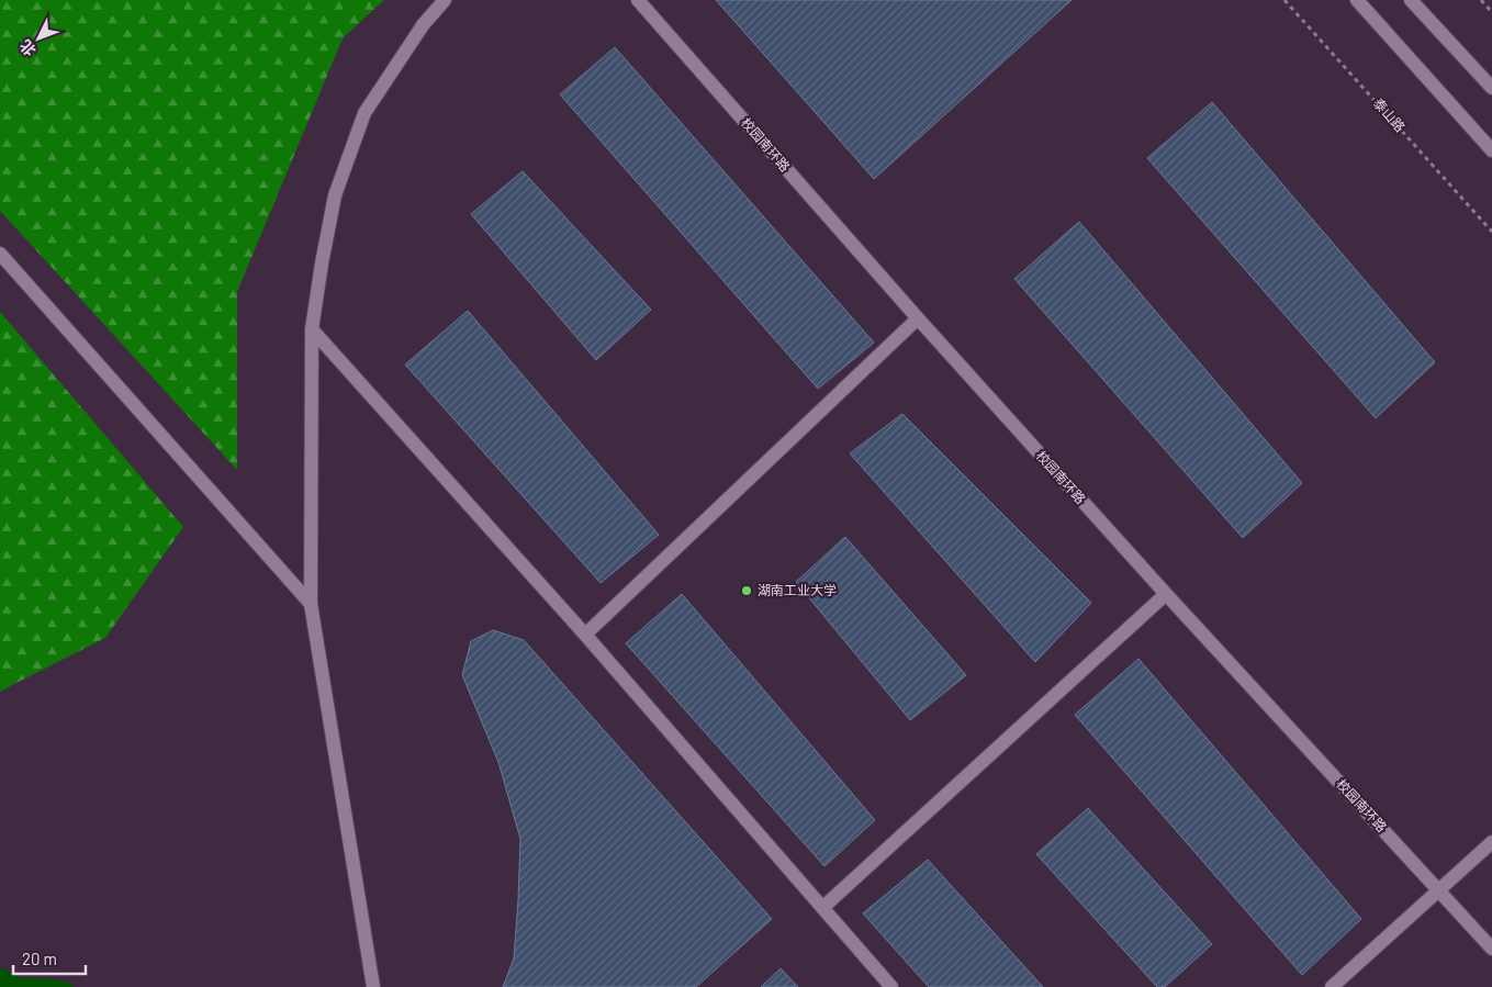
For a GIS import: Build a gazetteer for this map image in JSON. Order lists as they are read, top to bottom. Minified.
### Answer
{"streets":{"street":["校园南环路"],"path":["泰山路"]},"places":["湖南工业大学"],"scale_bar":"20 m","north":"bottom left"}
